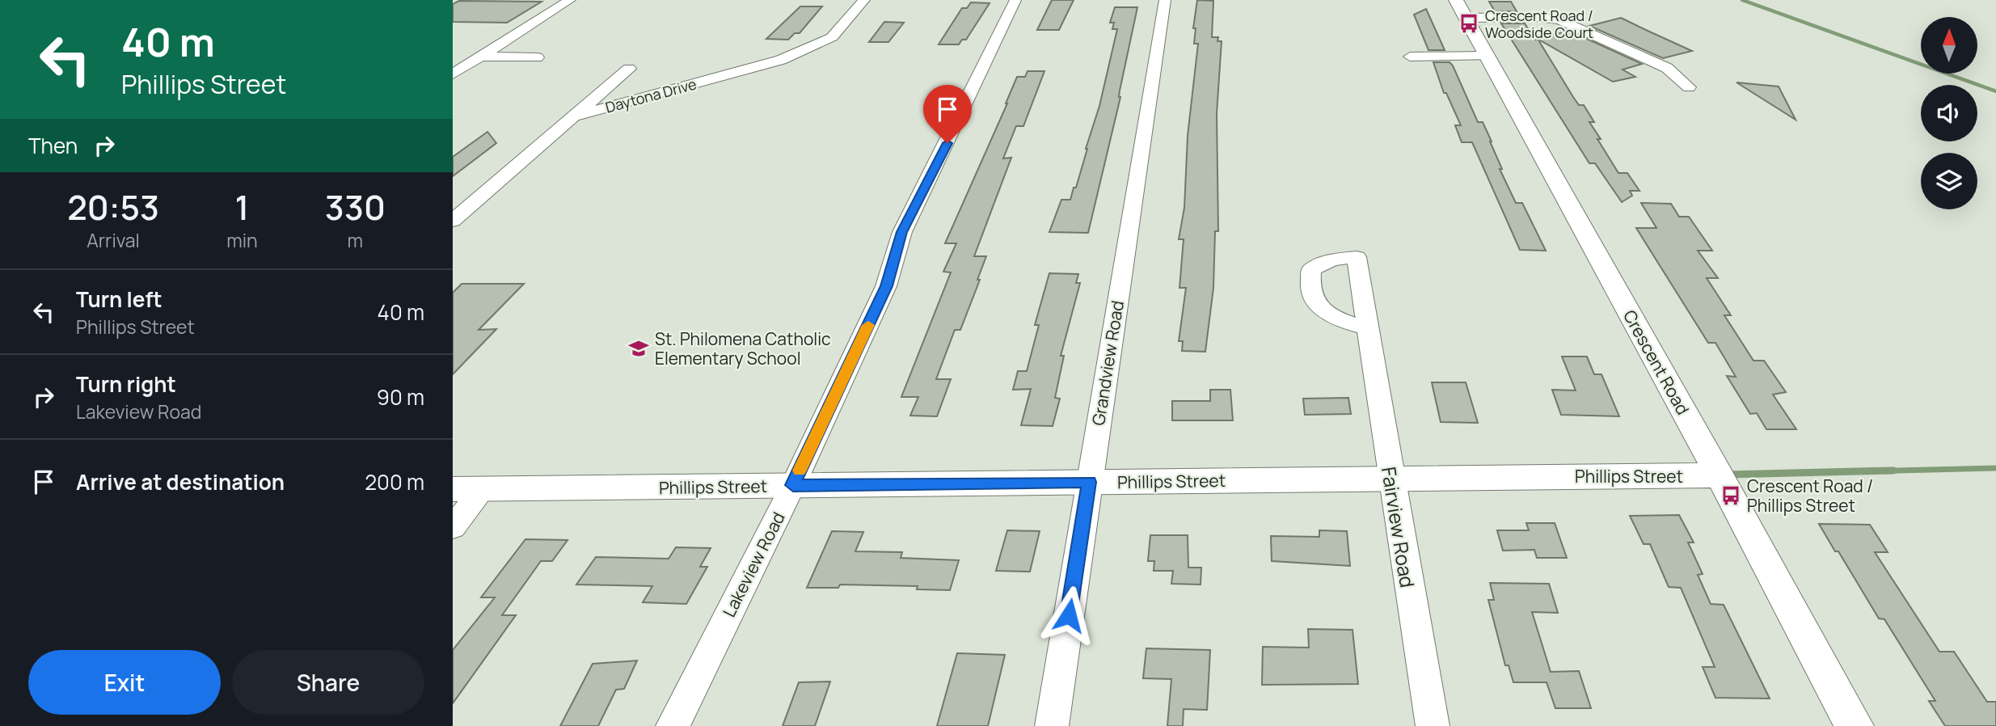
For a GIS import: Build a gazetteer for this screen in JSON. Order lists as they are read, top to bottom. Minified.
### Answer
{"streets":{"street":["Daytona Drive","Crescent Road","Grandview Road","Phillips Street","Fairview Road","Lakeview Road"]},"crossings":[["Crescent Road","Phillips Street"],["Grandview Road","Phillips Street"],["Phillips Street","Fairview Road"],["Phillips Street","Lakeview Road"]],"places":{"bus stop":["Crescent Road / Woodside Court","Crescent Road / Phillips Street"],"school or university":["St. Philomena Catholic Elementary School"]},"north":"top","page":{"turn":["40 m","Phillips Street"],"then":"Then","eta":["20:53","Arrival","1","min","330","m"],"list":[{"name":"Turn left","note":"Phillips Street","value":"40 m"},{"name":"Turn right","note":"Lakeview Road","value":"90 m"},{"name":"Arrive at destination","value":"200 m"}],"buttons":["Exit","Share"]}}
